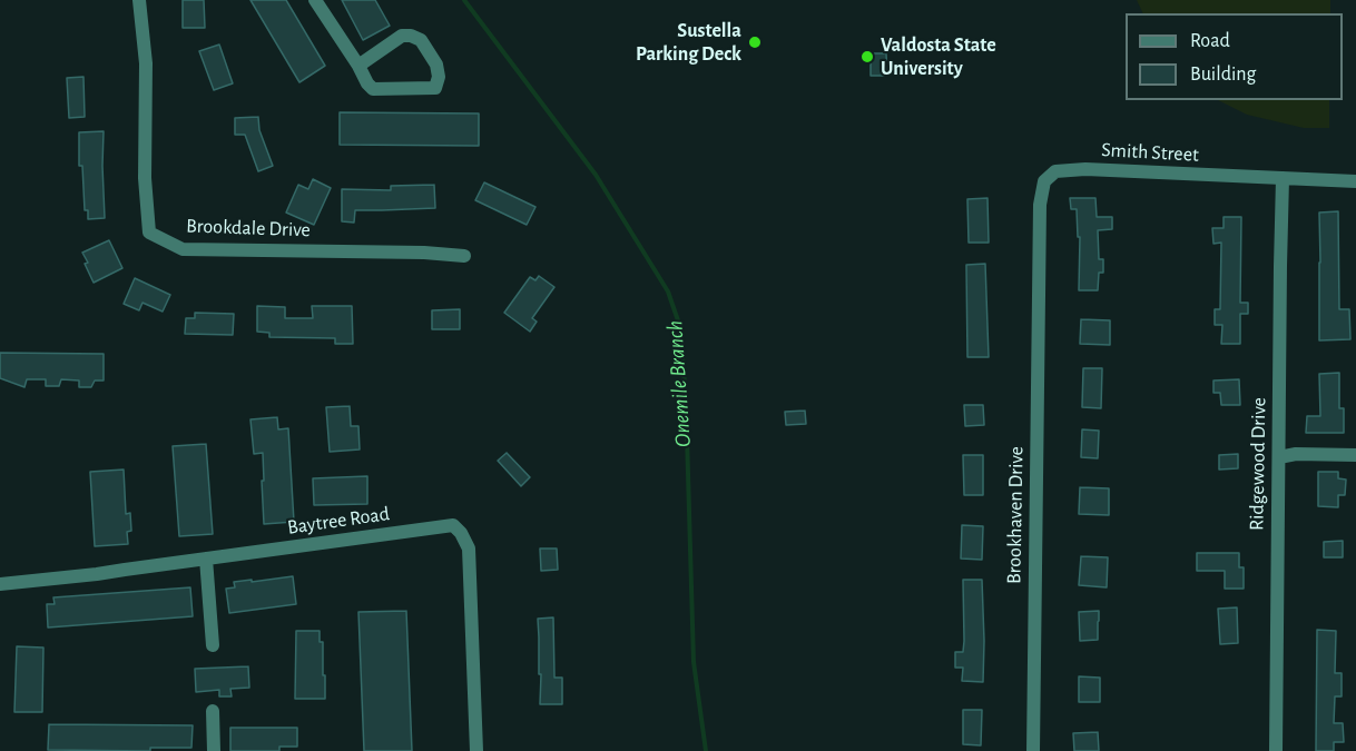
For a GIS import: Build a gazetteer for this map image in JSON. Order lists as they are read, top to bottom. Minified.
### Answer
{"streets":{"street":["Smith Street","Brookdale Drive","Ridgewood Drive","Brookhaven Drive","Baytree Road"]},"crossings":[["Smith Street","Ridgewood Drive"],["Smith Street","Brookhaven Drive"]],"water":["Onemile Branch"],"places":["Sustella Parking Deck","Valdosta State University"],"legend":["Road","Building"]}
